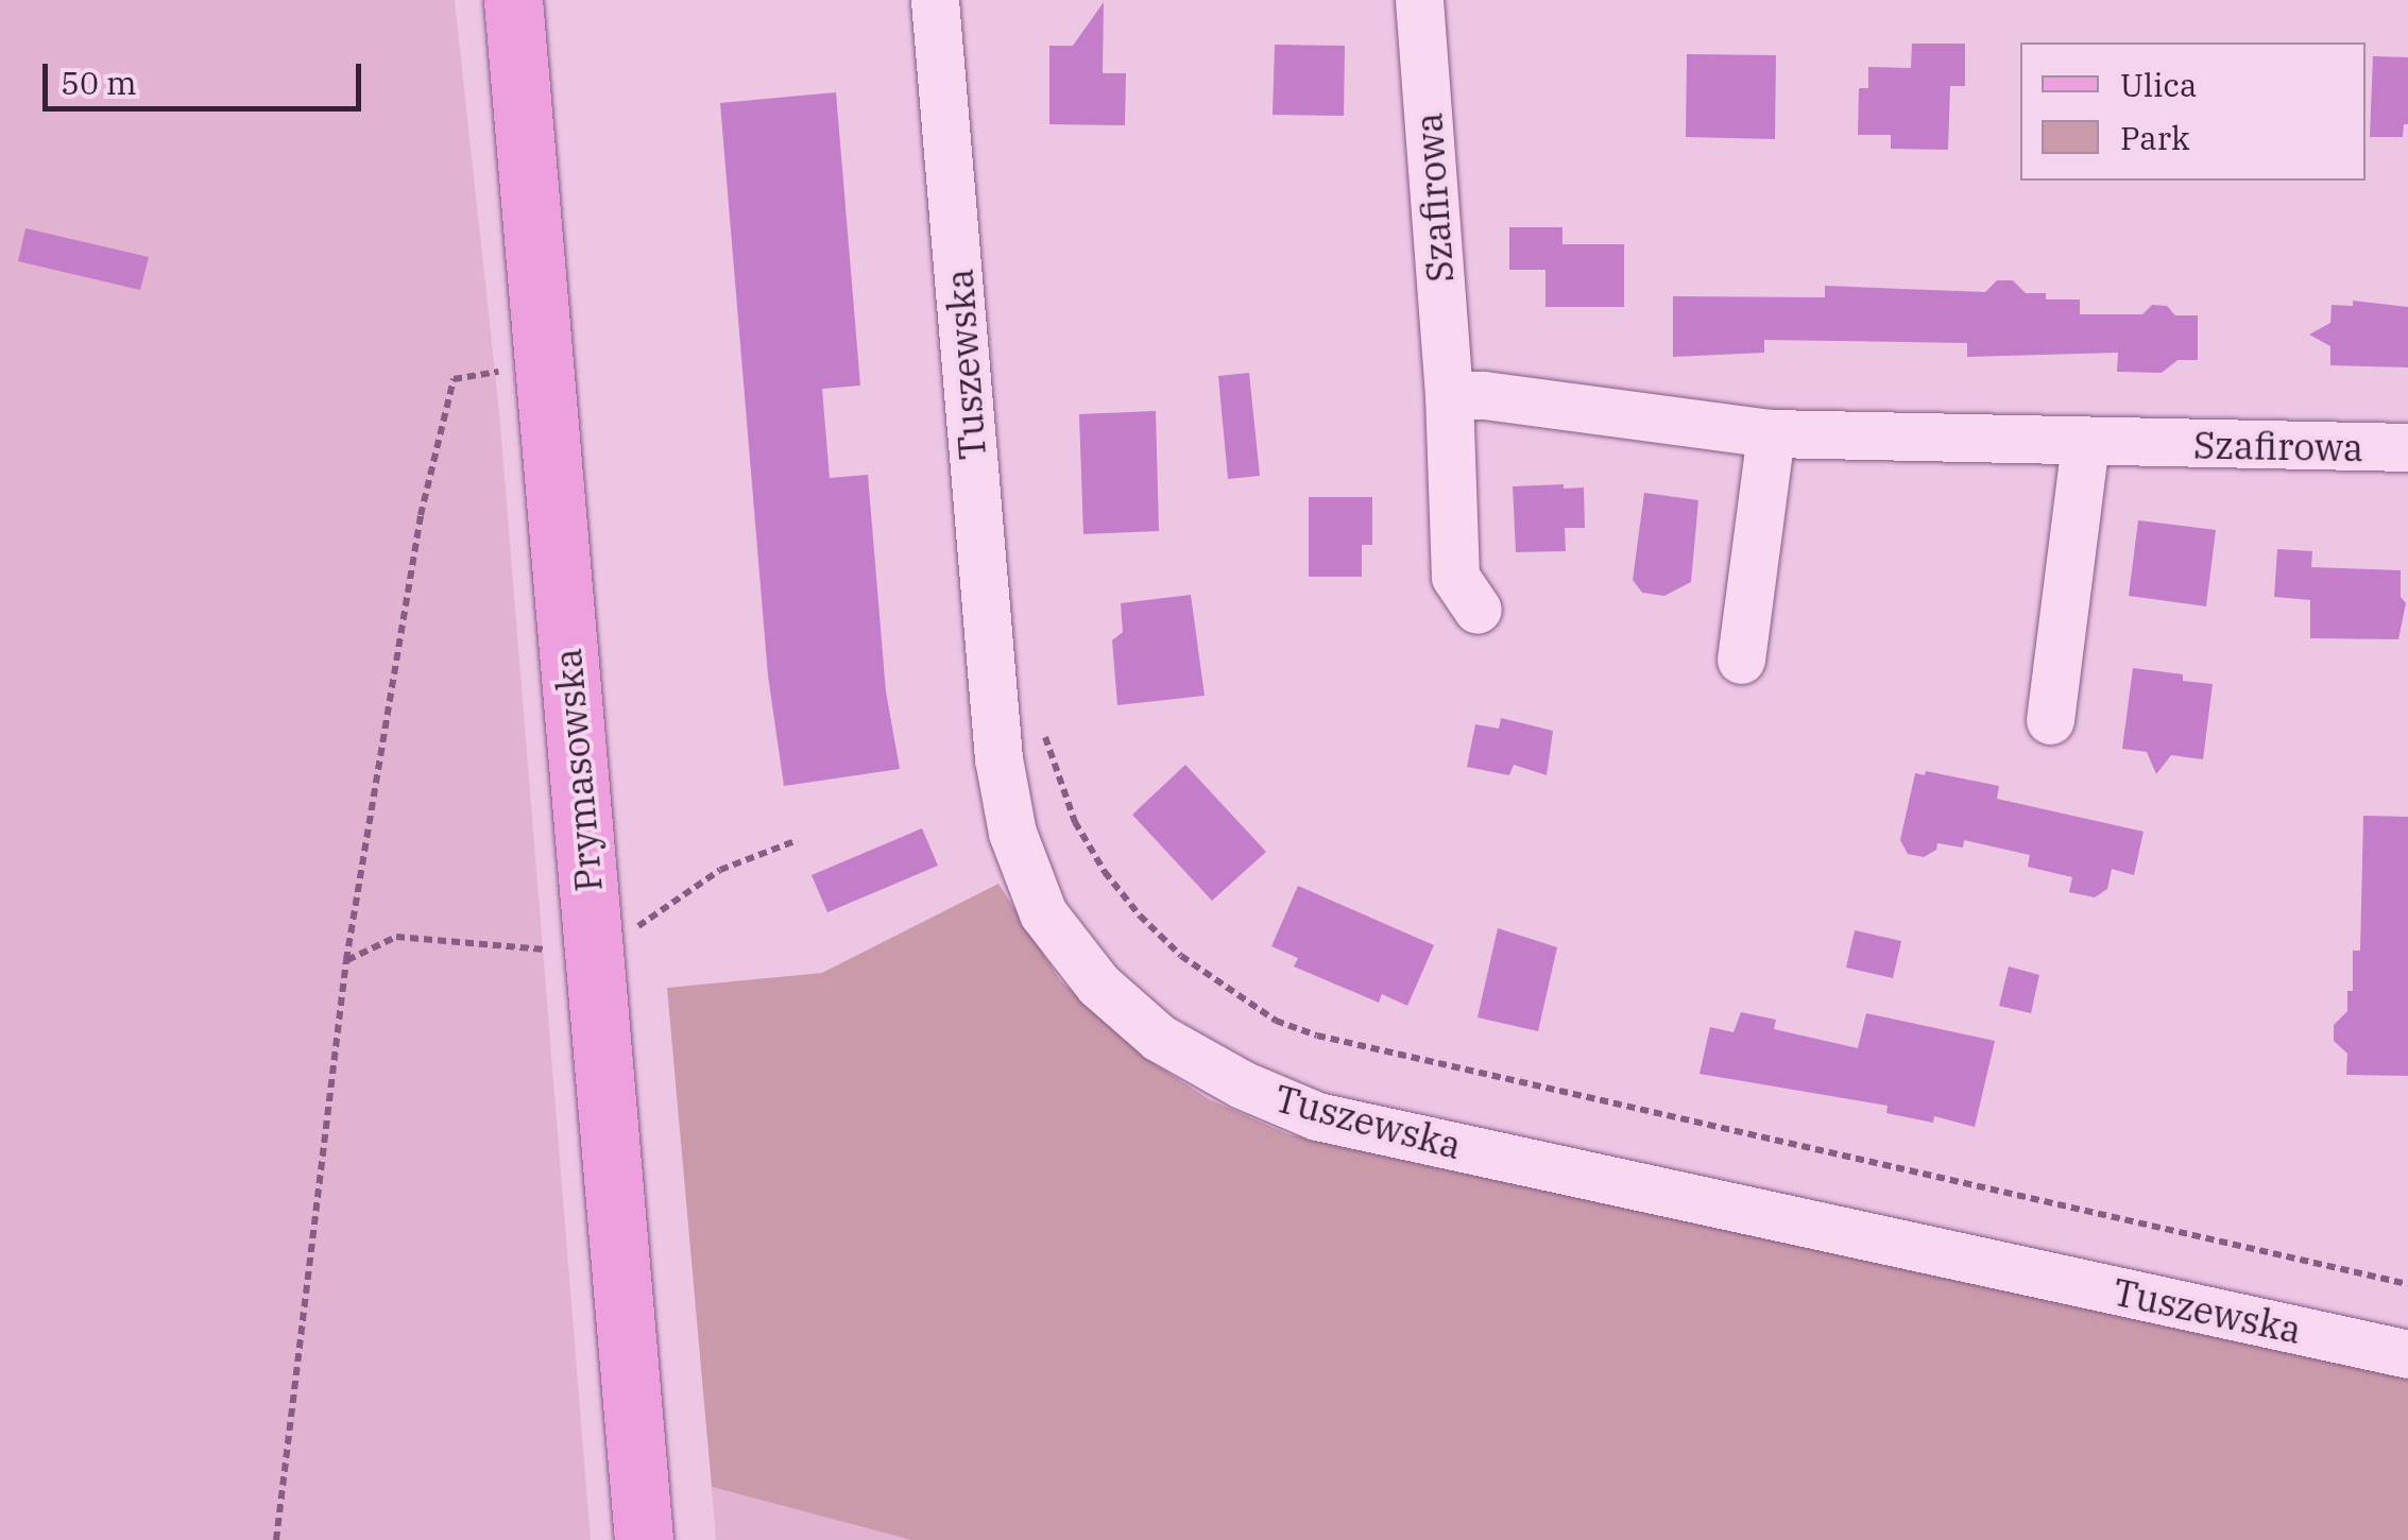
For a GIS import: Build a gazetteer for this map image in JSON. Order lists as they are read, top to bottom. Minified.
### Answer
{"streets":{"main road":["Prymasowska"],"street":["Szafirowa","Tuszewska"]},"legend":["Ulica","Park"],"scale_bar":"50 m"}
